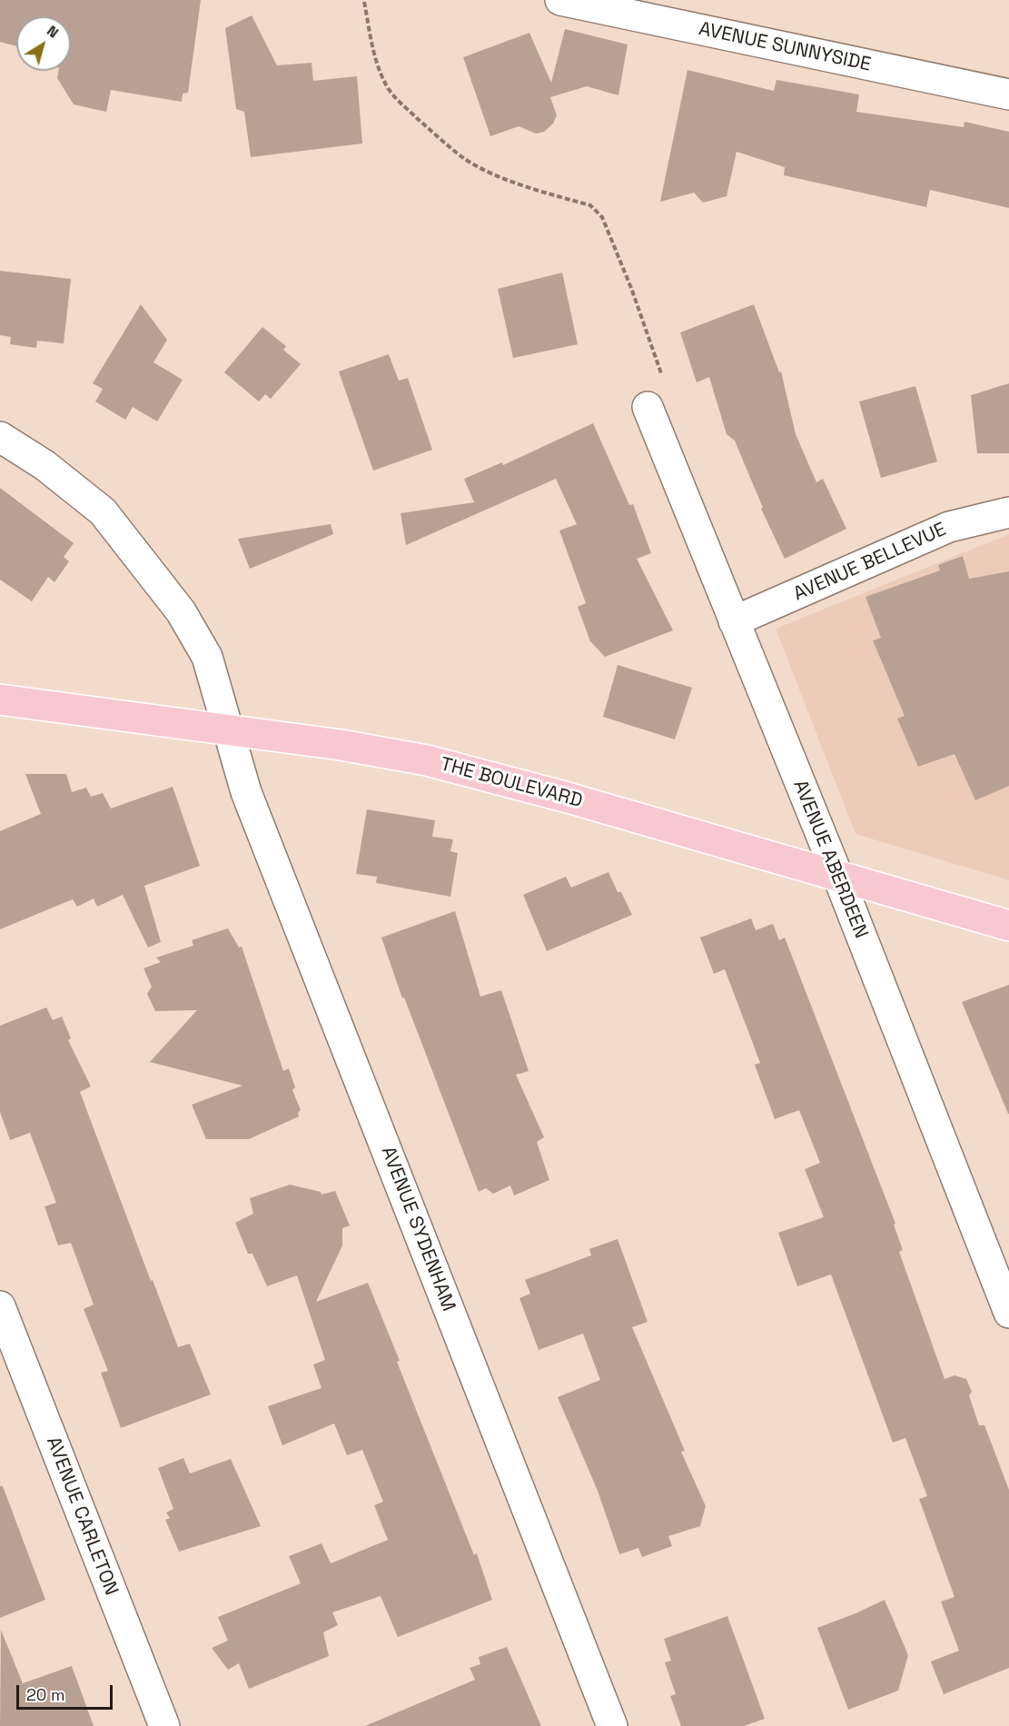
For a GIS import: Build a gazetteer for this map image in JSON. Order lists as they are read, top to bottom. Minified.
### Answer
{"streets":{"main road":["THE BOULEVARD"],"street":["AVENUE SUNNYSIDE","AVENUE BELLEVUE","AVENUE ABERDEEN","AVENUE SYDENHAM","AVENUE CARLETON"]},"crossings":[["AVENUE BELLEVUE","AVENUE ABERDEEN"],["THE BOULEVARD","AVENUE ABERDEEN"],["THE BOULEVARD","AVENUE SYDENHAM"]],"scale_bar":"20 m","north":"top right"}
